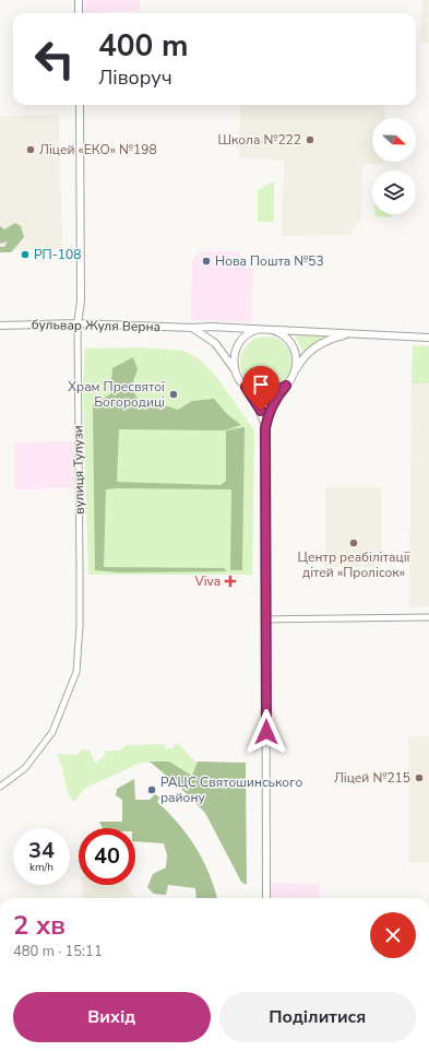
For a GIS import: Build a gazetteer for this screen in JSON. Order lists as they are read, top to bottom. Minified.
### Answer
{"streets":{"street":["бульвар Жуля Верна","вулиця Тулузи"]},"crossings":[["бульвар Жуля Верна","вулиця Тулузи"]],"places":{"other":["Школа №222","Ліцей «ЕКО» №198","РП-108","Нова Пошта №53","Храм Пресвятої Богородиці","Центр реабілітації дітей «Пролісок»","Ліцей №215","РАЦС Святошинського району"],"health":["Viva"]},"north":"right","page":{"turn":["400 m","Ліворуч"],"speed":"34 km/h","limit":"40","heading":["2 хв","480 m · 15:11"],"buttons":["Вихід","Поділитися"]}}
